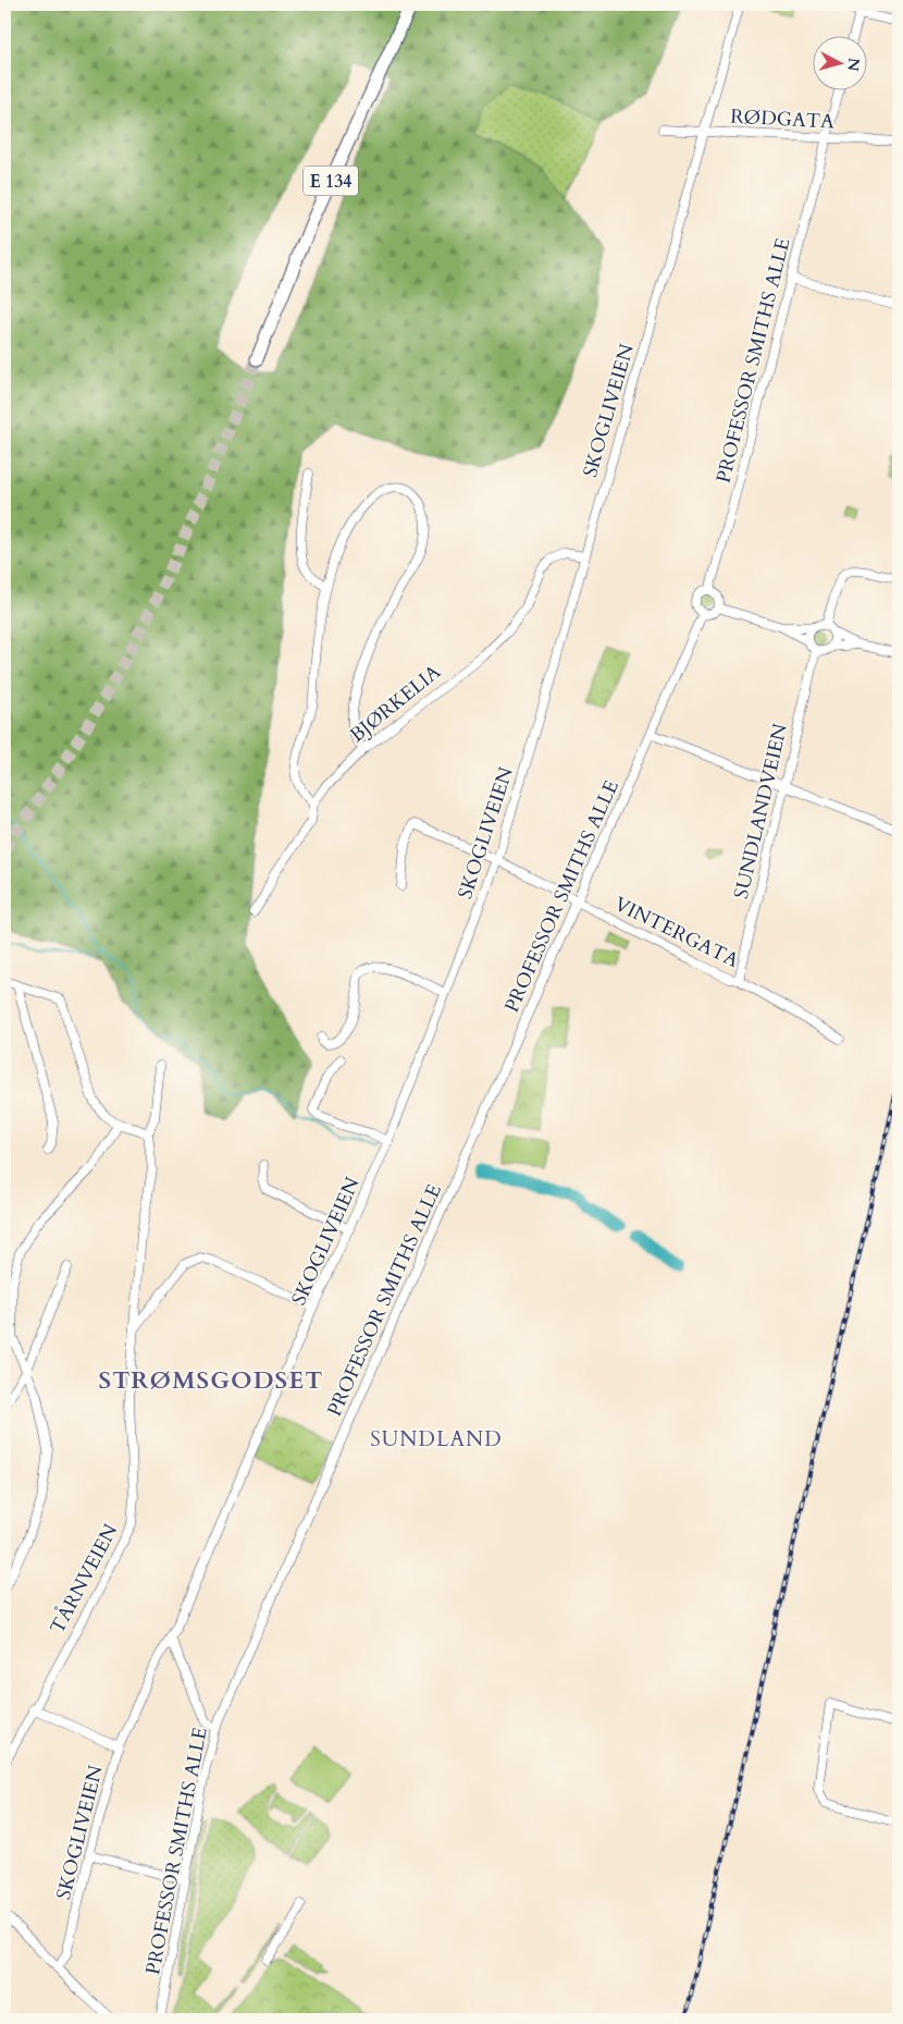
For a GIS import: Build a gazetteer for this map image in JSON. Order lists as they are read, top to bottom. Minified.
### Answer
{"streets":{"highway":["E 134"],"street":["RØDGATA","PROFESSOR SMITHS ALLE","SKOGLIVEIEN","BJØRKELIA","SUNDLANDVEIEN","VINTERGATA","TÅRNVEIEN"]},"crossings":[["RØDGATA","PROFESSOR SMITHS ALLE"],["RØDGATA","SKOGLIVEIEN"],["PROFESSOR SMITHS ALLE","VINTERGATA"],["SKOGLIVEIEN","BJØRKELIA"],["SKOGLIVEIEN","VINTERGATA"],["SUNDLANDVEIEN","VINTERGATA"]],"districts":["STRØMSGODSET","SUNDLAND"],"north":"right"}
